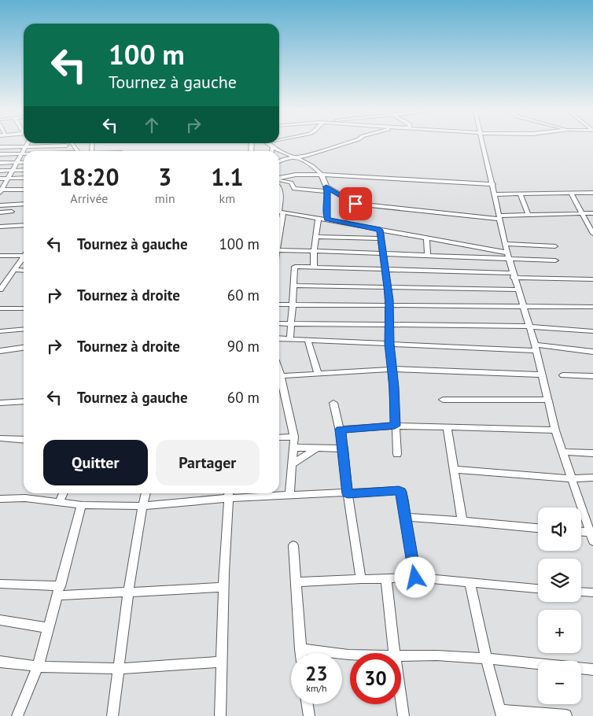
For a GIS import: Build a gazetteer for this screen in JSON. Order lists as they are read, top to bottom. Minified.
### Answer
{"page":{"turn":["100 m","Tournez à gauche"],"eta":["18:20","Arrivée","3","min","1.1","km"],"list":[{"name":"Tournez à gauche","value":"100 m"},{"name":"Tournez à droite","value":"60 m"},{"name":"Tournez à droite","value":"90 m"},{"name":"Tournez à gauche","value":"60 m"}],"buttons":["Quitter","Partager"],"map_buttons":["+","−"],"speed":"23 km/h","limit":"30"}}
